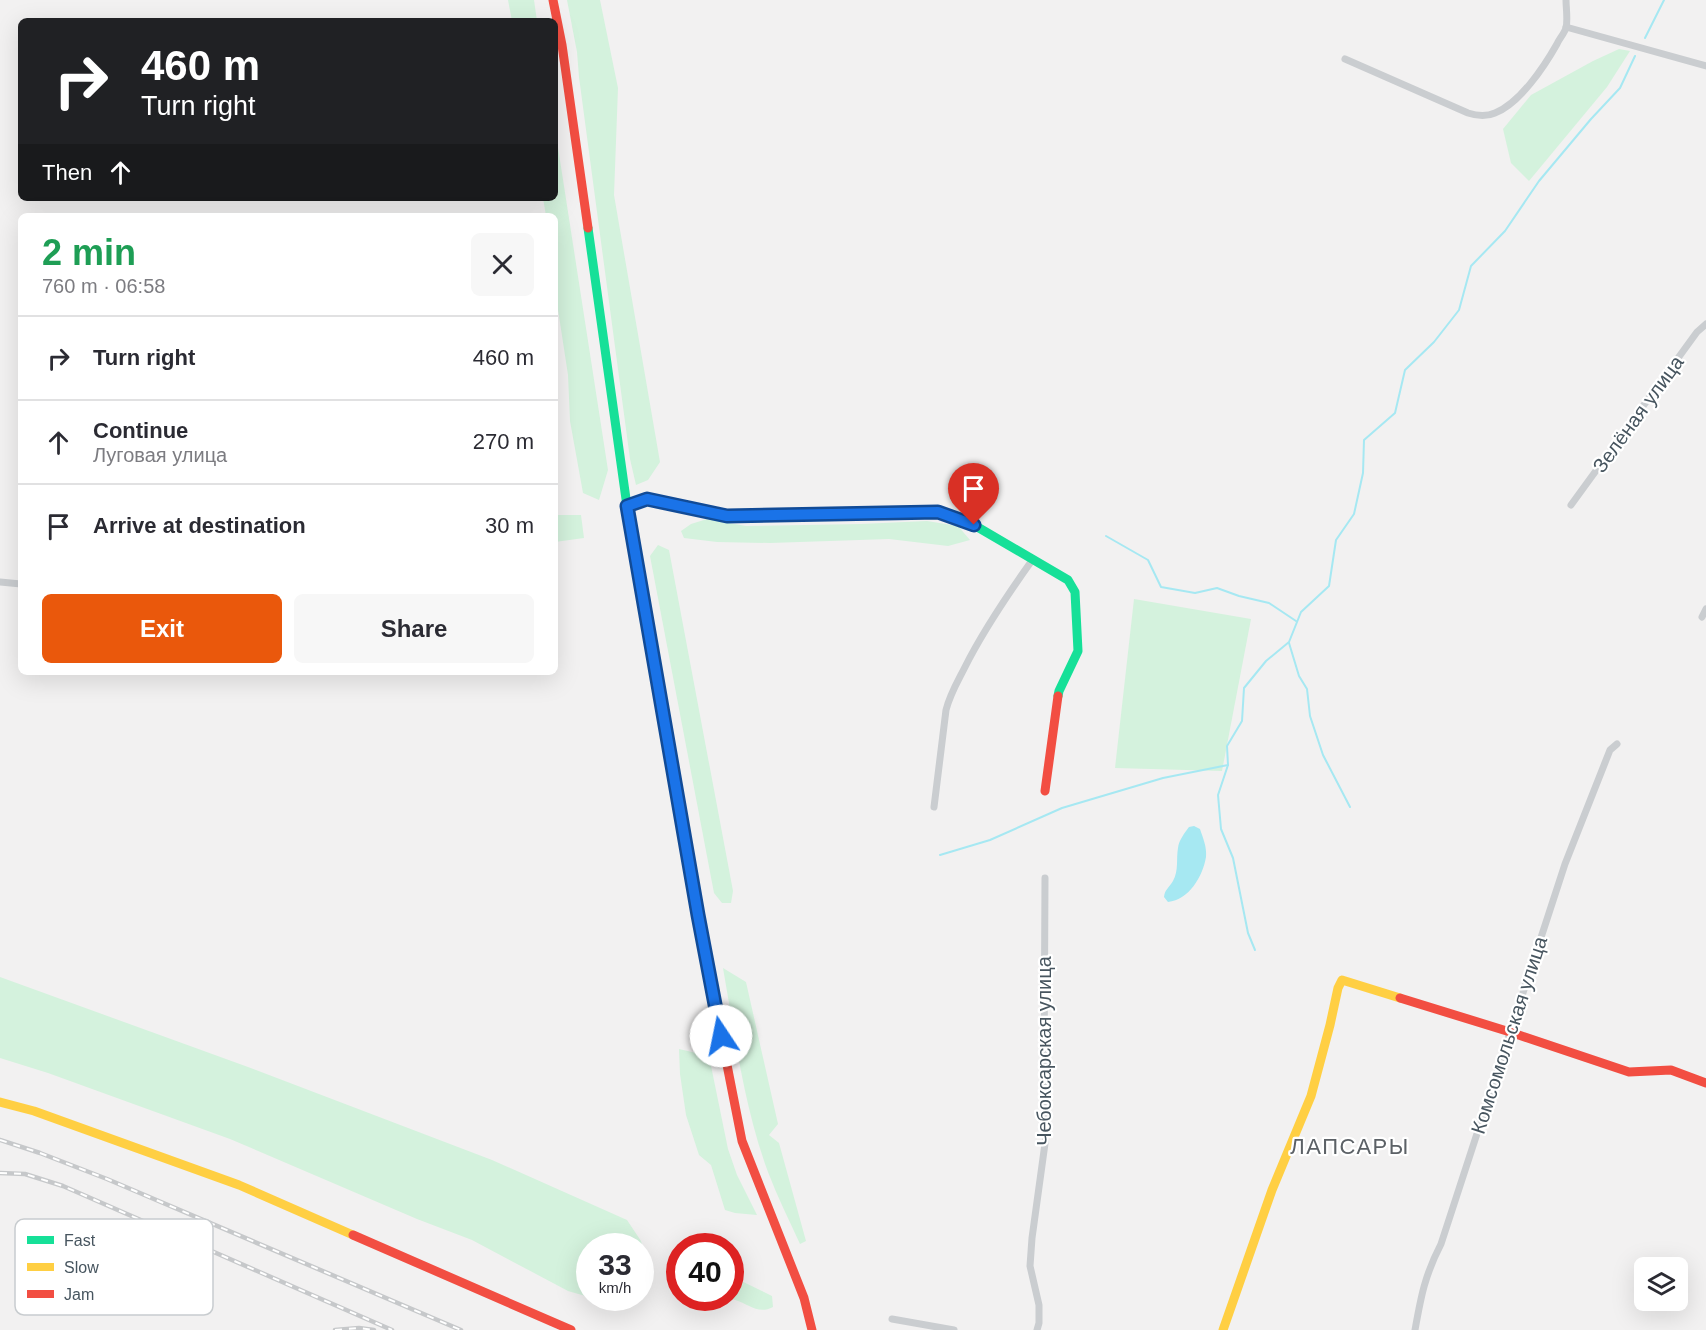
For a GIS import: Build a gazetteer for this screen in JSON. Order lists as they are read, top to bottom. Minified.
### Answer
{"streets":{"street":["Зелёная улица","Комсомольская улица","Чебоксарская улица"]},"districts":["ЛАПСАРЫ"],"legend":["Fast","Slow","Jam"],"page":{"turn":["460 m","Turn right"],"then":"Then","heading":["2 min","760 m · 06:58"],"list":[{"name":"Turn right","value":"460 m"},{"name":"Continue","note":"Луговая улица","value":"270 m"},{"name":"Arrive at destination","value":"30 m"}],"buttons":["Exit","Share"],"speed":"33 km/h","limit":"40"}}
